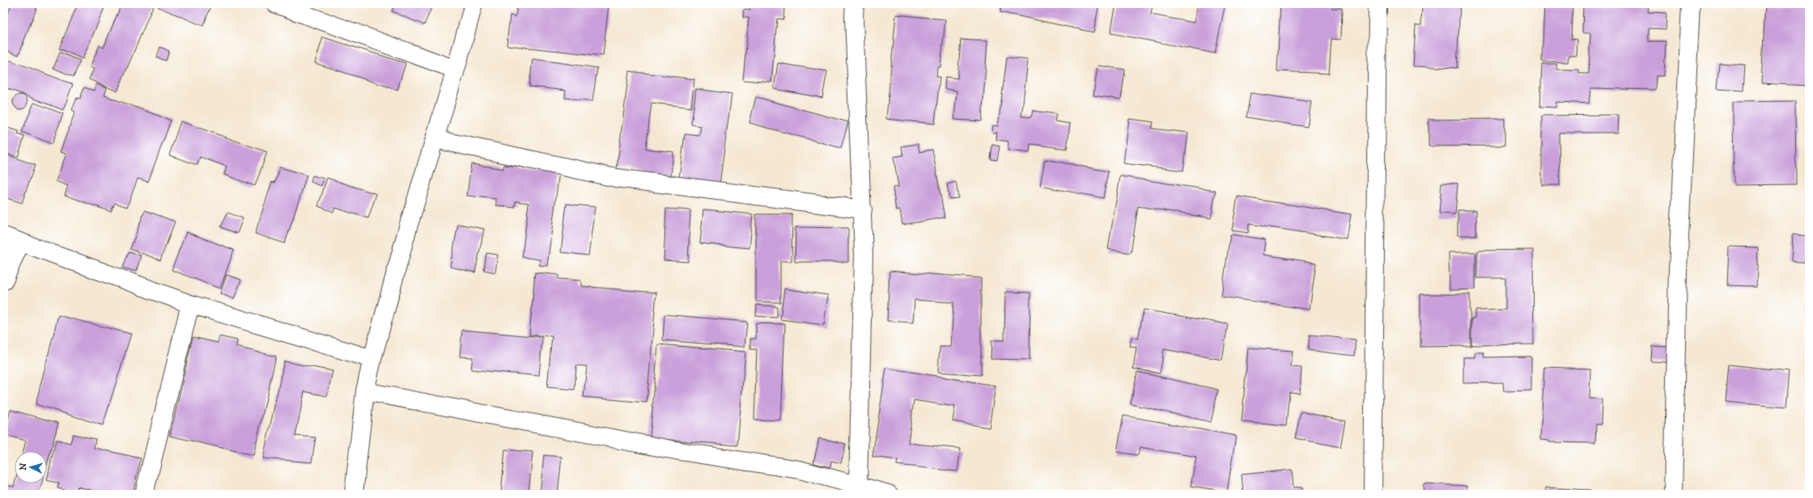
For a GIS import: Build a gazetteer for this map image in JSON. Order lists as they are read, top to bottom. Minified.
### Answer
{"north":"left"}
